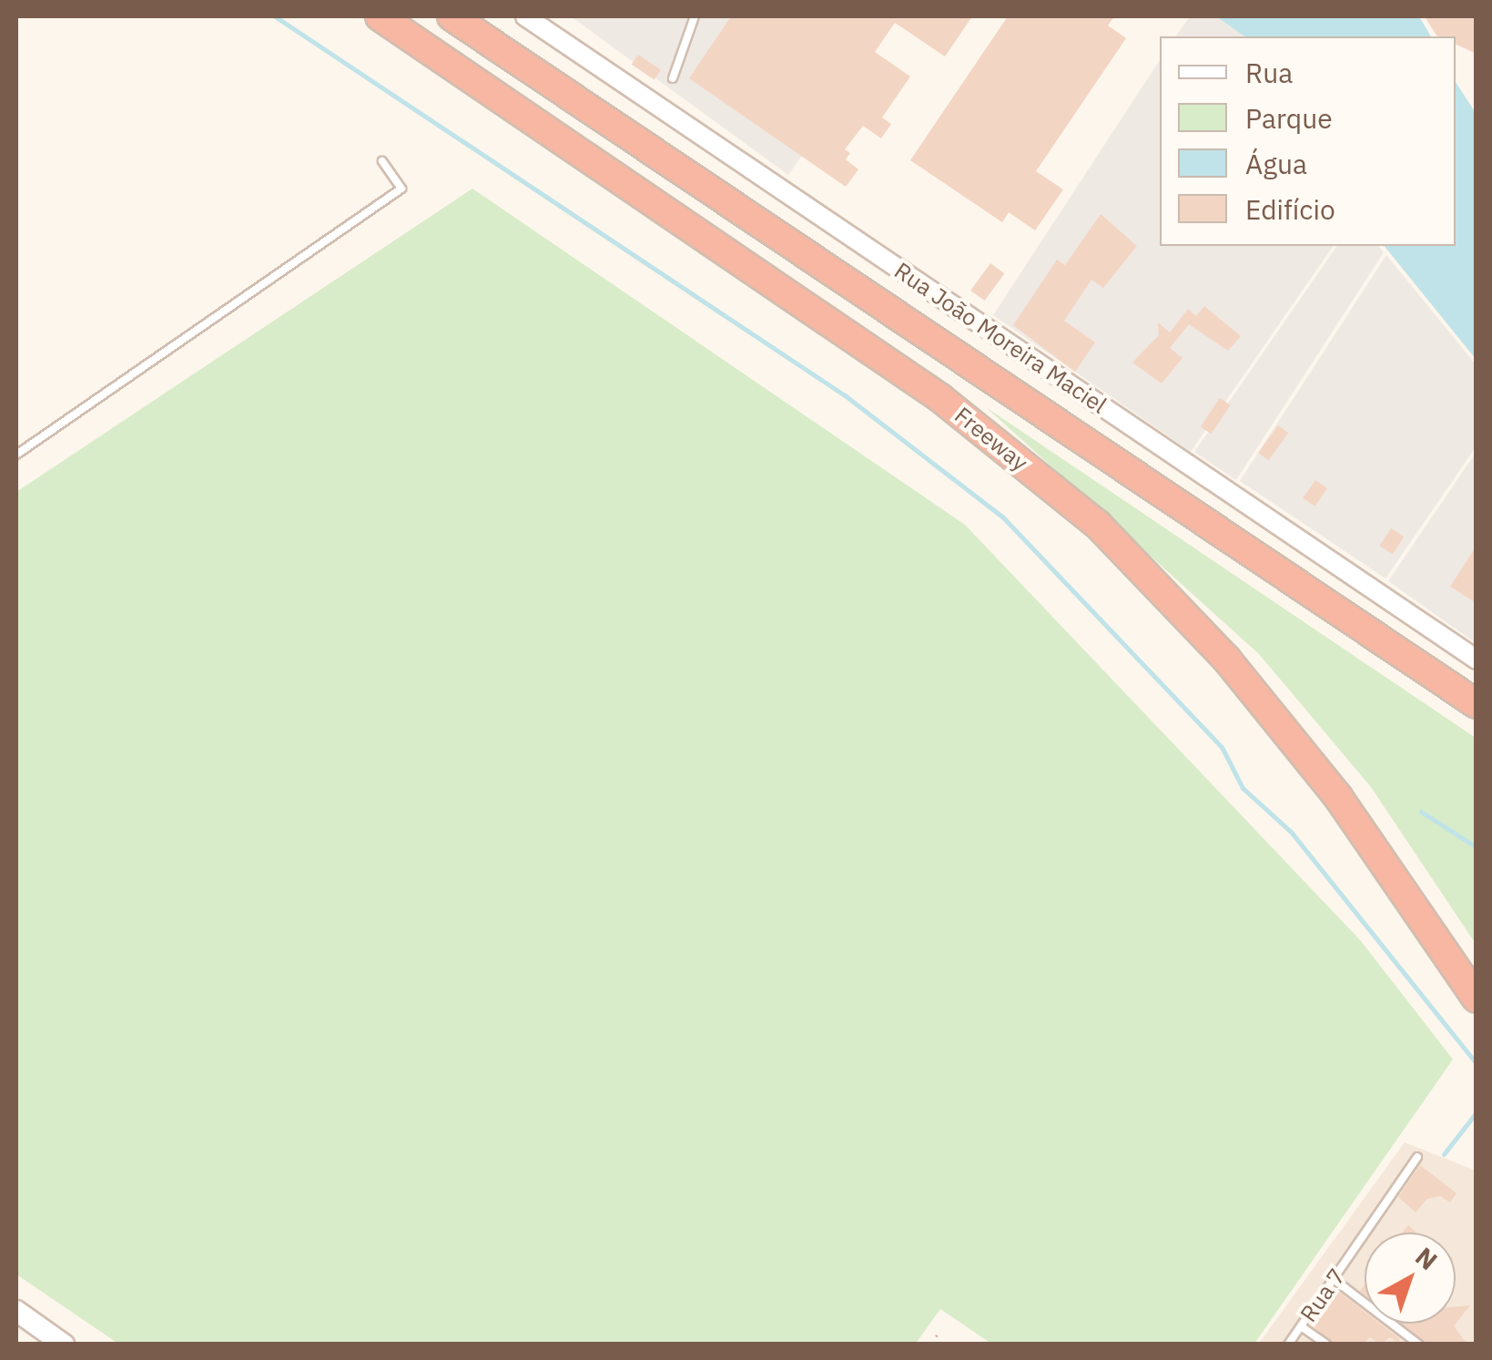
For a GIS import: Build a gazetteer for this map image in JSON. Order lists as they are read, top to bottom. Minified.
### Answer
{"streets":{"highway":["Freeway"],"street":["Rua João Moreira Maciel"],"lane":["Rua 7"]},"legend":["Rua","Parque","Água","Edifício"],"north":"top right"}
